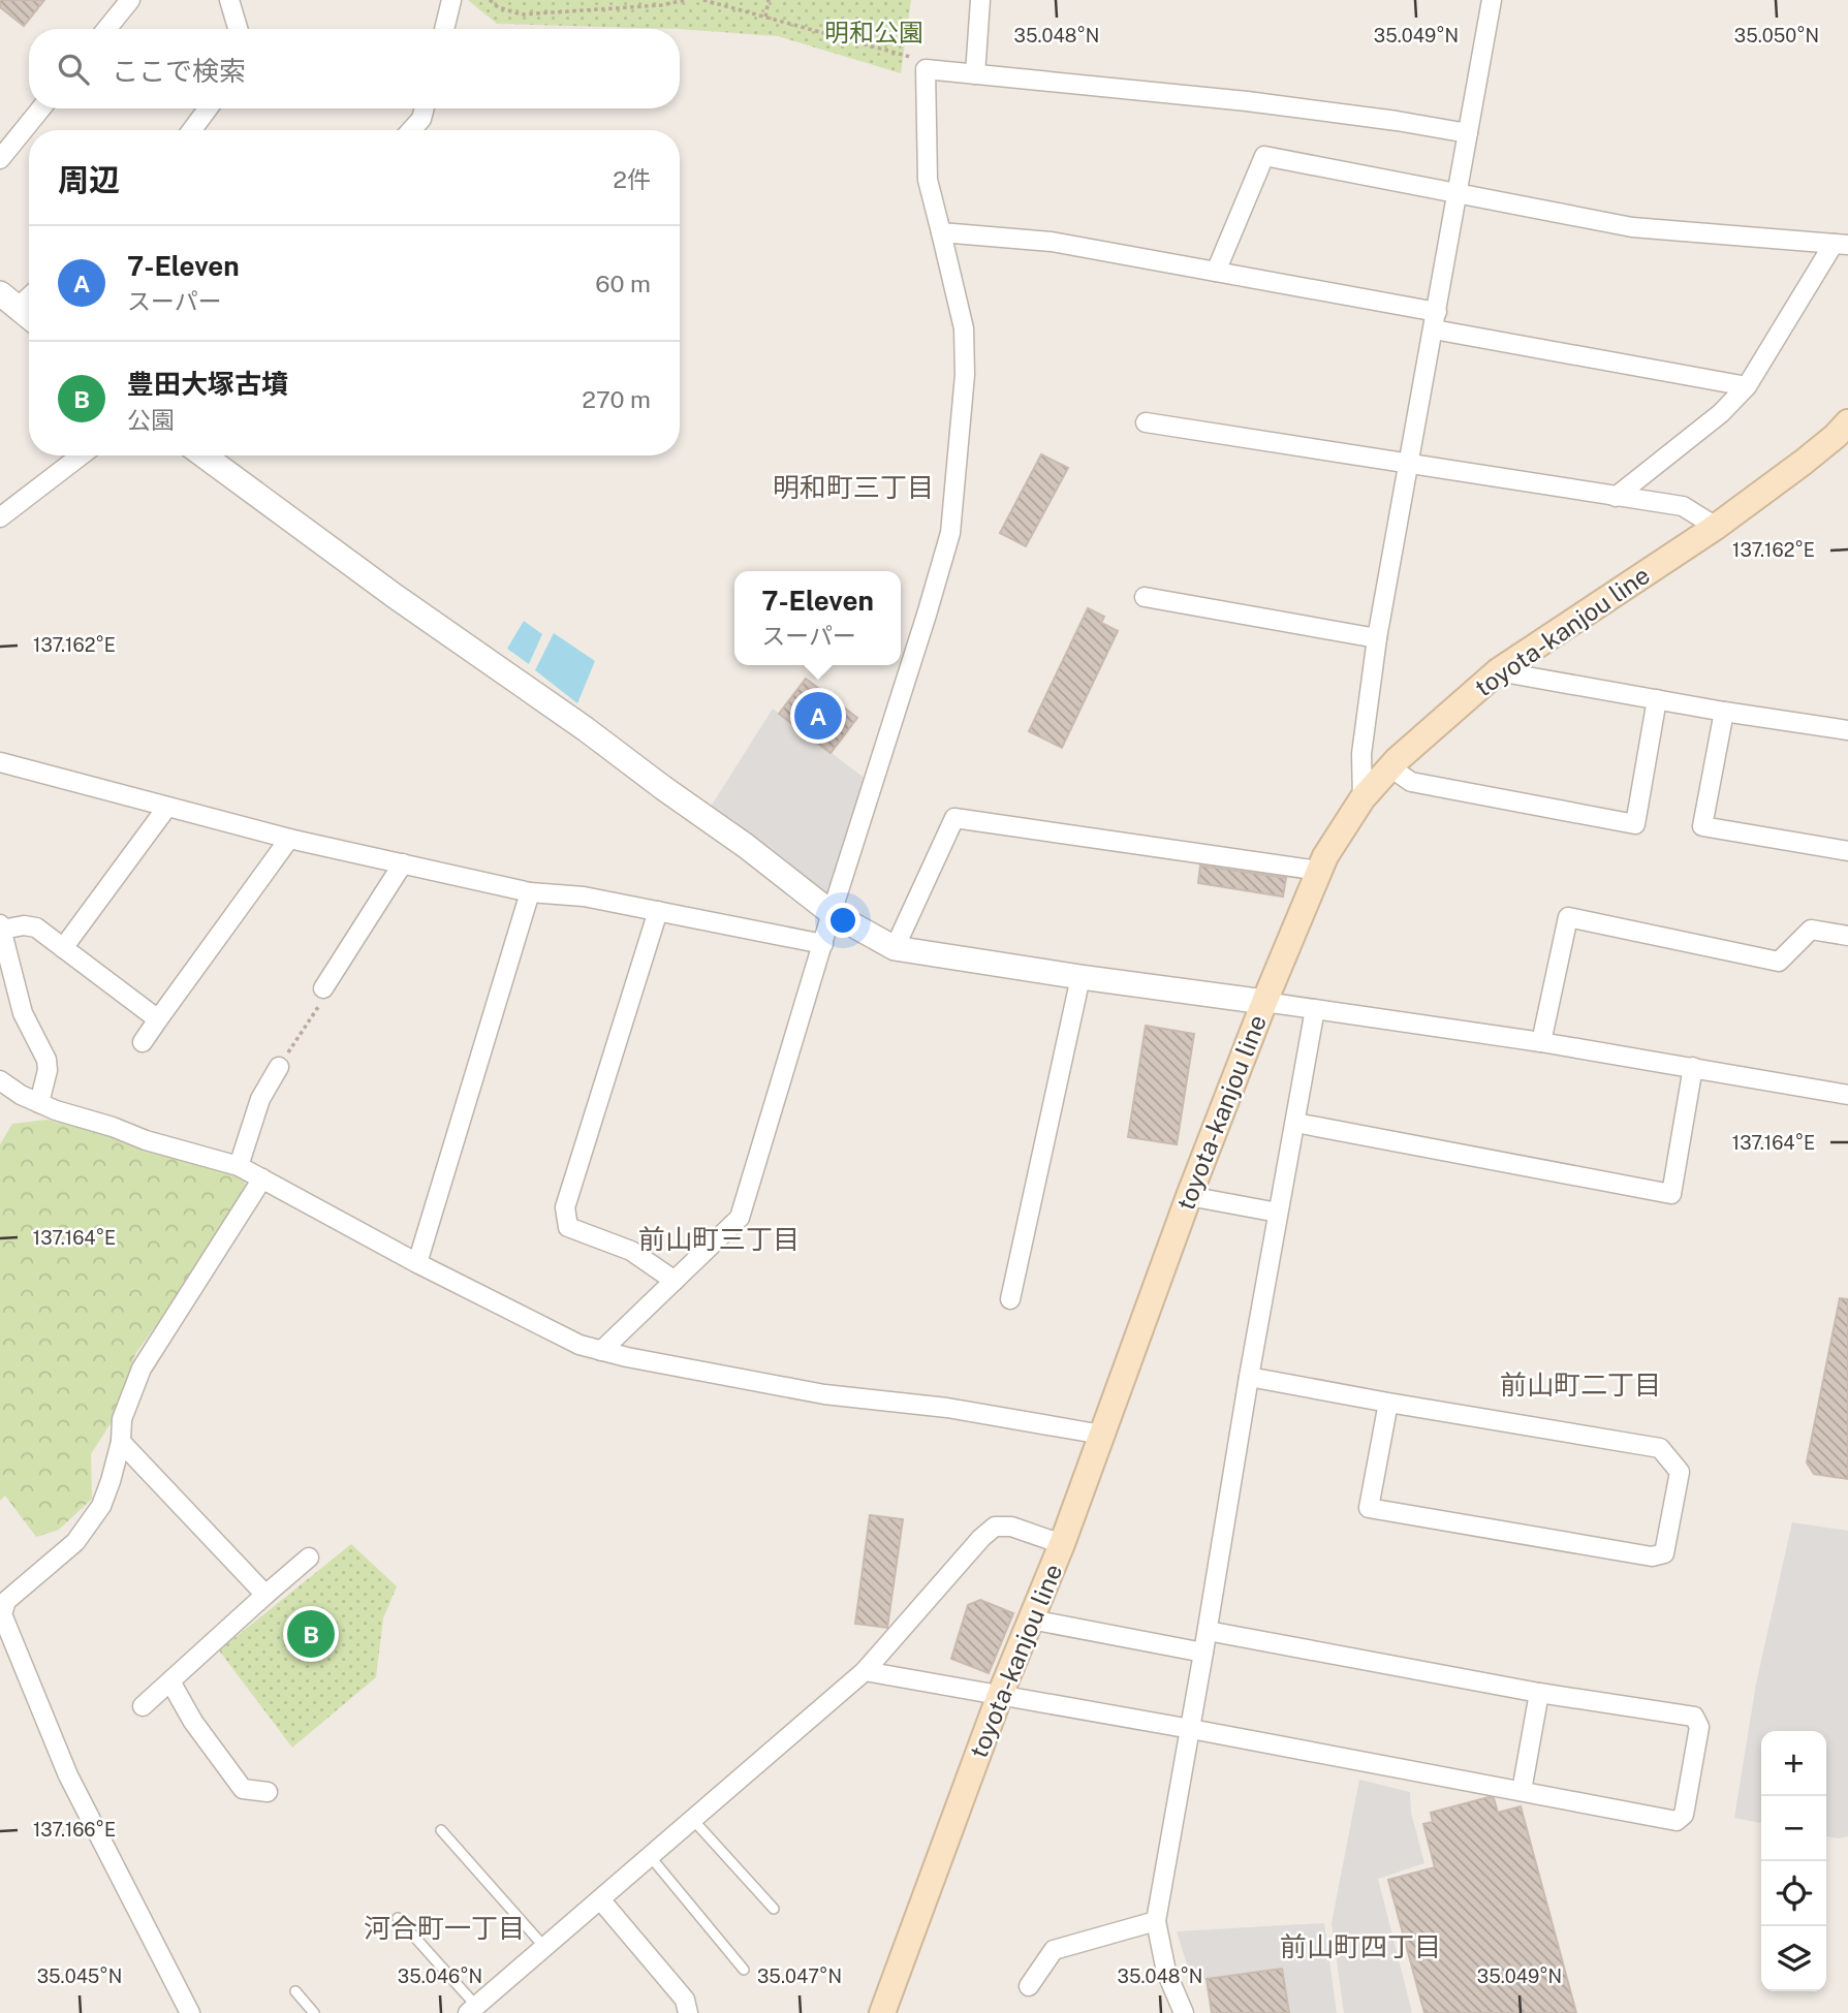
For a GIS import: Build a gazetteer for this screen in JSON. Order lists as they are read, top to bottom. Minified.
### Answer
{"streets":{"main road":["toyota-kanjou line"]},"districts":["明和町三丁目","前山町三丁目","前山町二丁目","河合町一丁目","前山町四丁目"],"parks":["明和公園"],"page":{"search":"ここで検索","heading":["周辺","2件"],"list":[{"mark":"A","name":"7-Eleven","note":"スーパー","value":"60 m"},{"mark":"B","name":"豊田大塚古墳","note":"公園","value":"270 m"}],"popup":["7-Eleven","スーパー"],"pins":["A","B"],"map_buttons":["+","−"]},"coordinates":["35.048°N","35.049°N","35.050°N","137.162°E","137.164°E","137.166°E","35.045°N","35.046°N","35.047°N"]}
